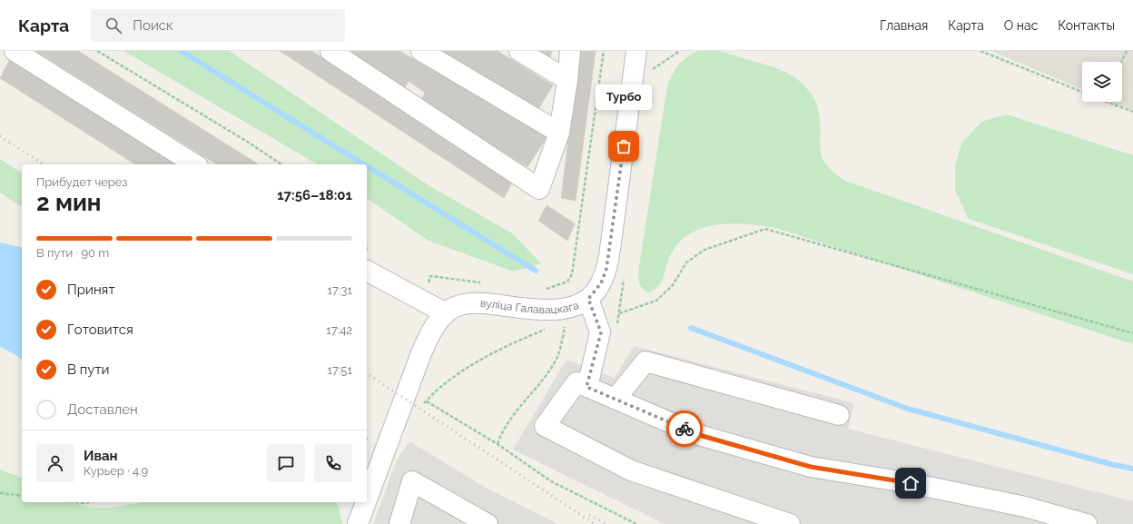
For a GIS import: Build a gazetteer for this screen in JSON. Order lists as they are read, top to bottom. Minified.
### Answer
{"streets":{"street":["вуліца Галавацкага"]},"places":["Турбо"],"page":{"header":"Карта","search":"Поиск","nav":["Главная","Карта","О нас","Контакты"],"bubble":"Турбо","heading":["2 мин","Прибудет через","17:56–18:01"],"panel":["Иван","Курьер · 4.9"],"bar":"В пути · 90 m","list":[["Принят","17:31"],["Готовится","17:42"],["В пути","17:51"],"Доставлен"]}}
